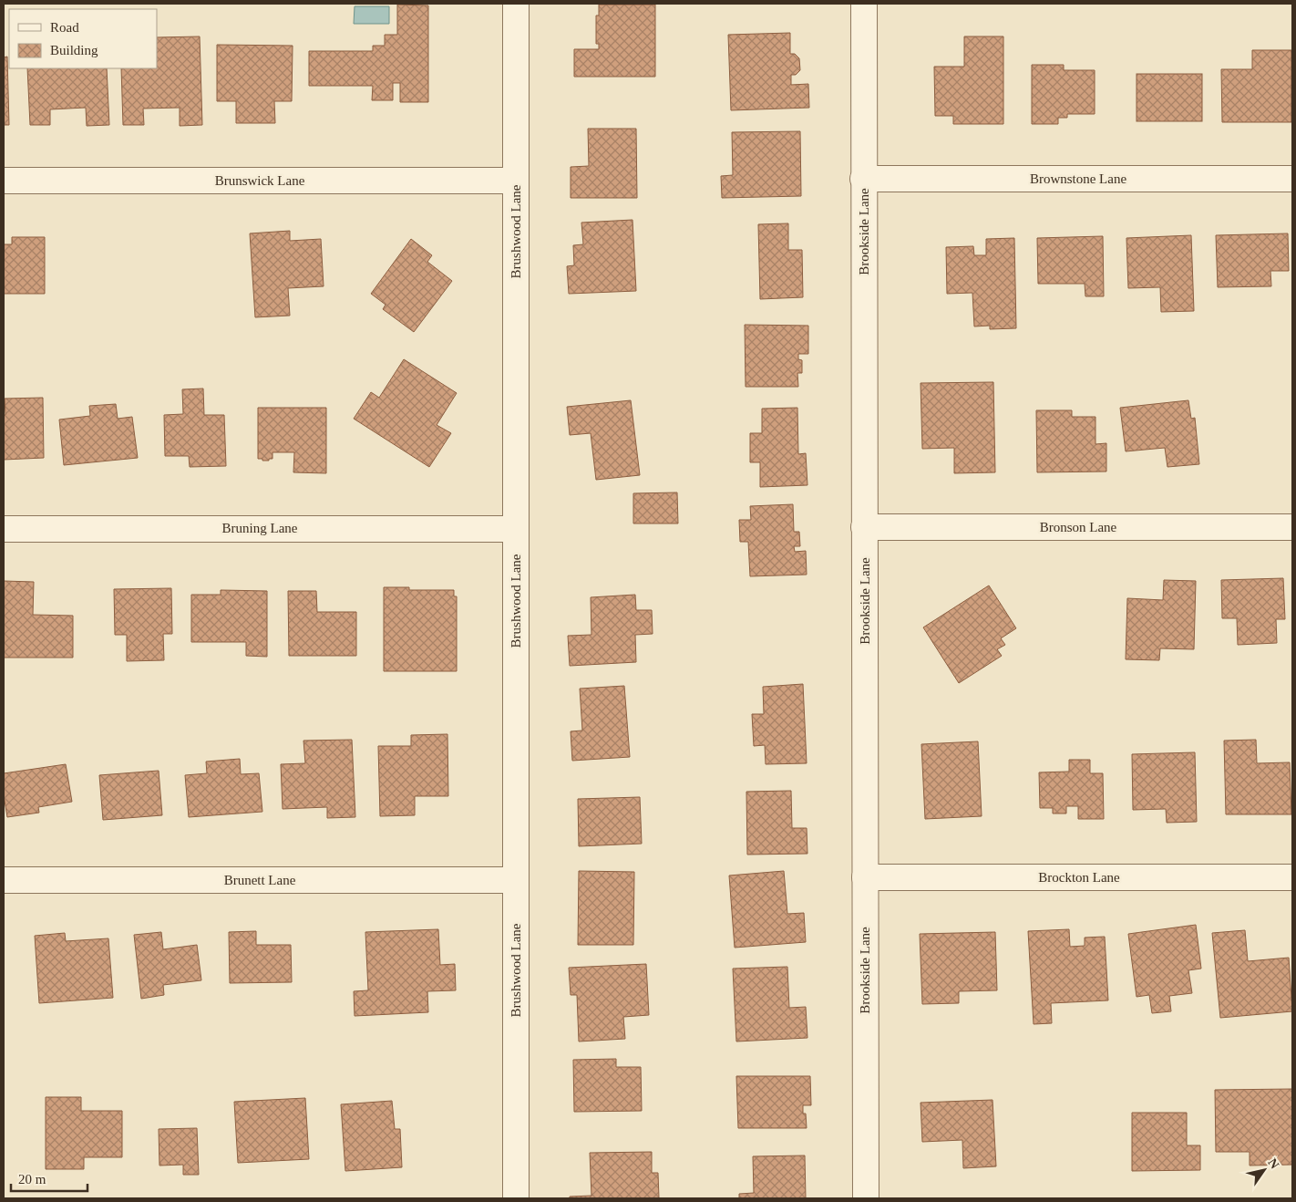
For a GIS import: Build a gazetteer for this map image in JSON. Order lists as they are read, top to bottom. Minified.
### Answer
{"streets":{"street":["Brownstone Lane","Brunswick Lane","Brushwood Lane","Brookside Lane","Bronson Lane","Bruning Lane","Brockton Lane","Brunett Lane"]},"crossings":[["Brownstone Lane","Brookside Lane"],["Brunswick Lane","Brushwood Lane"],["Brushwood Lane","Bruning Lane"],["Brushwood Lane","Brunett Lane"],["Brookside Lane","Bronson Lane"],["Brookside Lane","Brockton Lane"]],"legend":["Road","Building"],"scale_bar":"20 m","north":"top right"}
